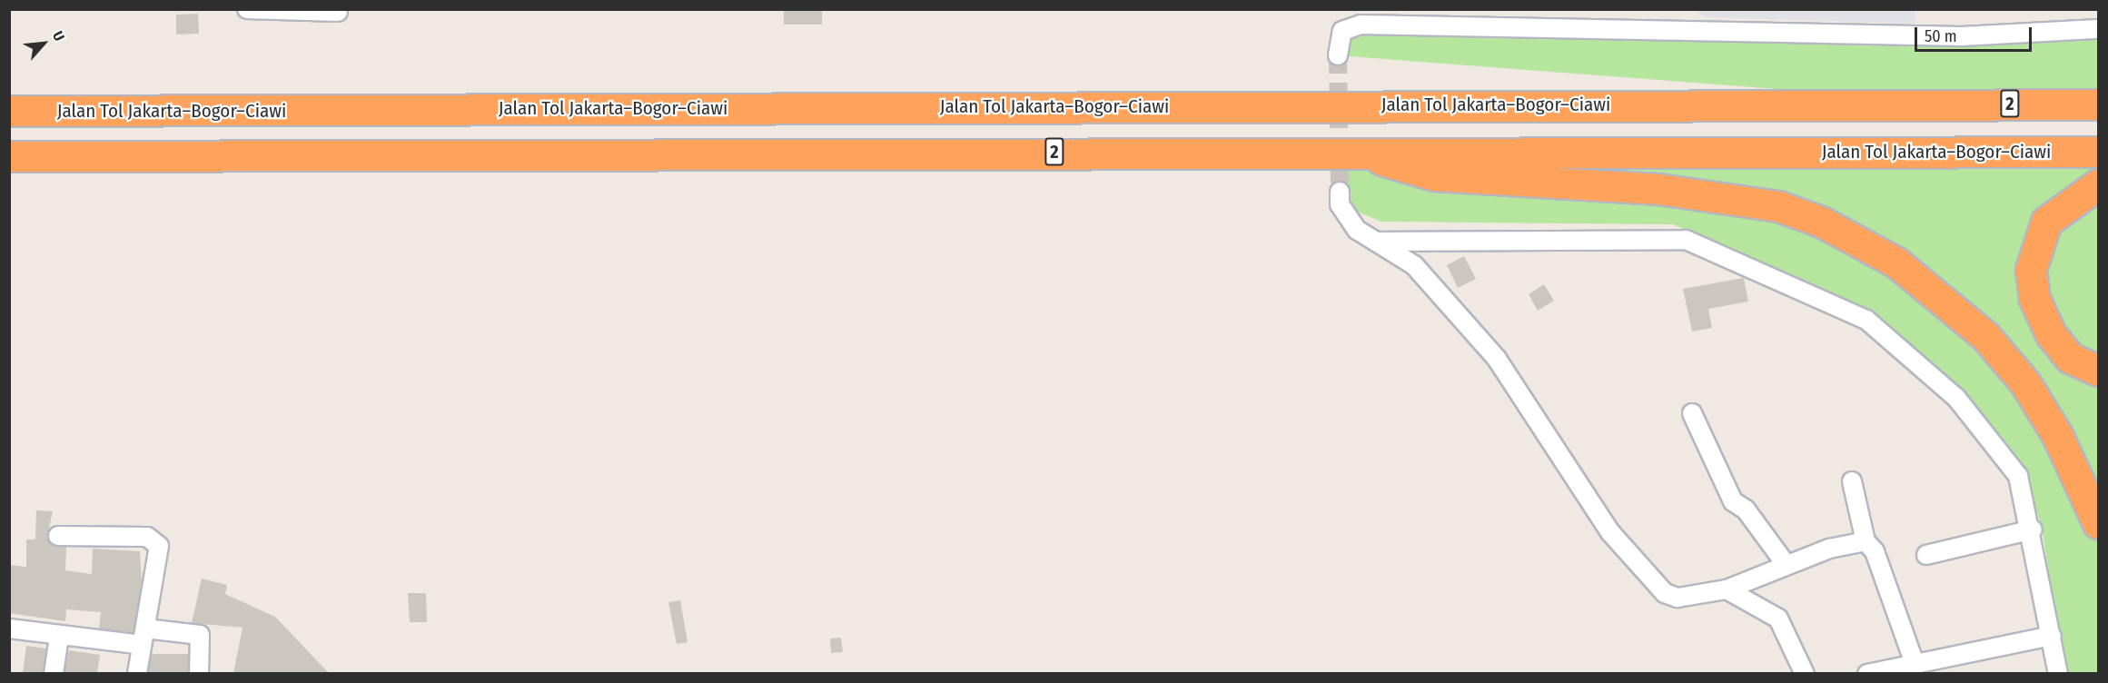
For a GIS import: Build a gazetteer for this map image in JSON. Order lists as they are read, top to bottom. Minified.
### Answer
{"streets":{"highway":["2","Jalan Tol Jakarta–Bogor–Ciawi"]},"scale_bar":"50 m","north":"top right"}
